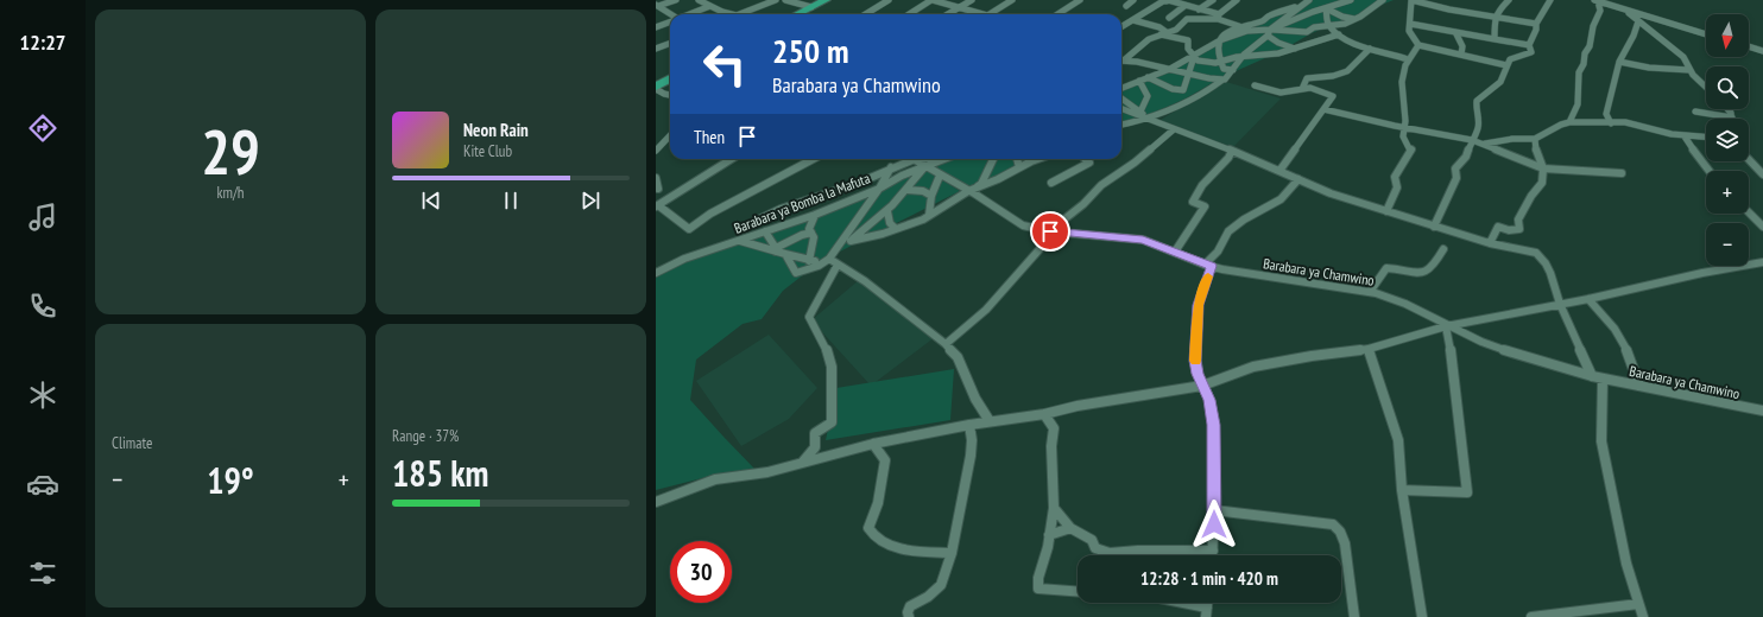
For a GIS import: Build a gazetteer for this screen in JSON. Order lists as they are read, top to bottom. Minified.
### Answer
{"streets":{"street":["Barabara ya Bomba la Mafuta","Barabara ya Chamwino"]},"crossings":[["Barabara ya Bomba la Mafuta","Barabara ya Chamwino"]],"north":"bottom","page":{"tabs":"12:27","tile":[["29","km/h"],"Climate",["Range · 37%","185 km"]],"map_buttons":["+","−"],"turn":["250 m","Barabara ya Chamwino"],"song":["Neon Rain","Kite Club"],"then":"Then","heat":["−","19°","+"],"limit":"30","trip":"12:28 · 1 min · 420 m"}}
